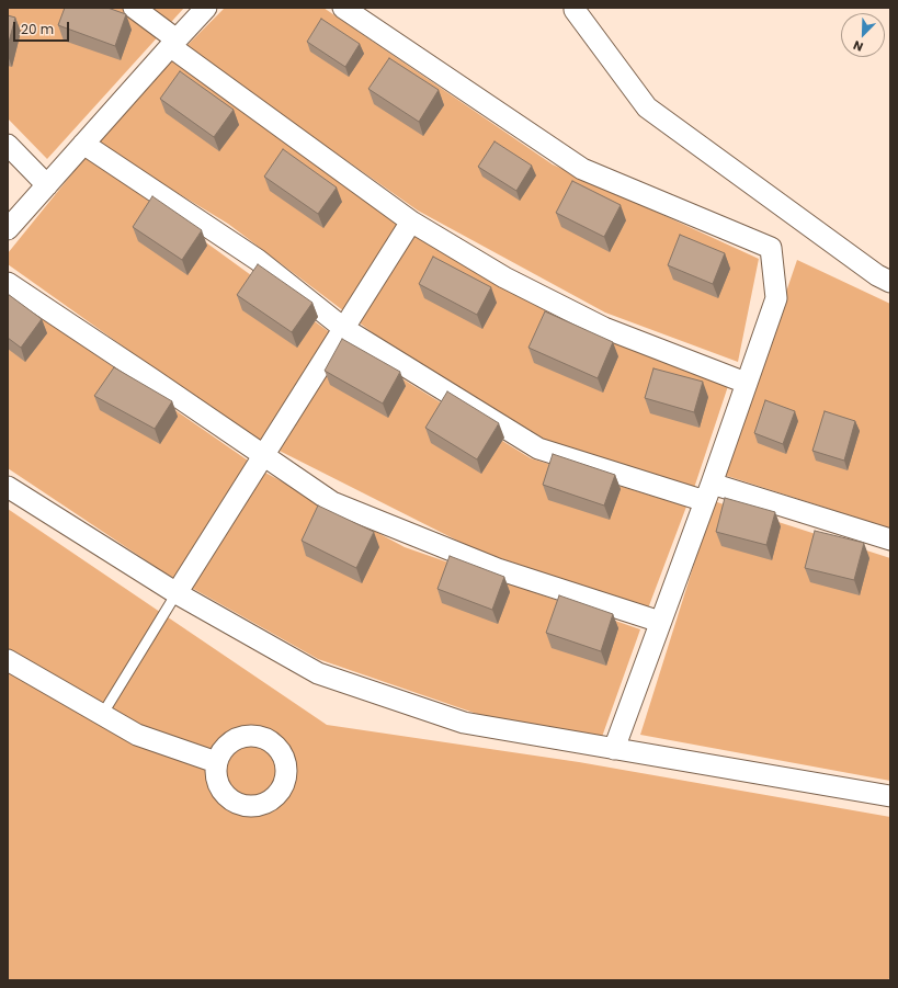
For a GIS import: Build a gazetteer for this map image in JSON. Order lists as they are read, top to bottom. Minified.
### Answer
{"scale_bar":"20 m","north":"bottom left"}
